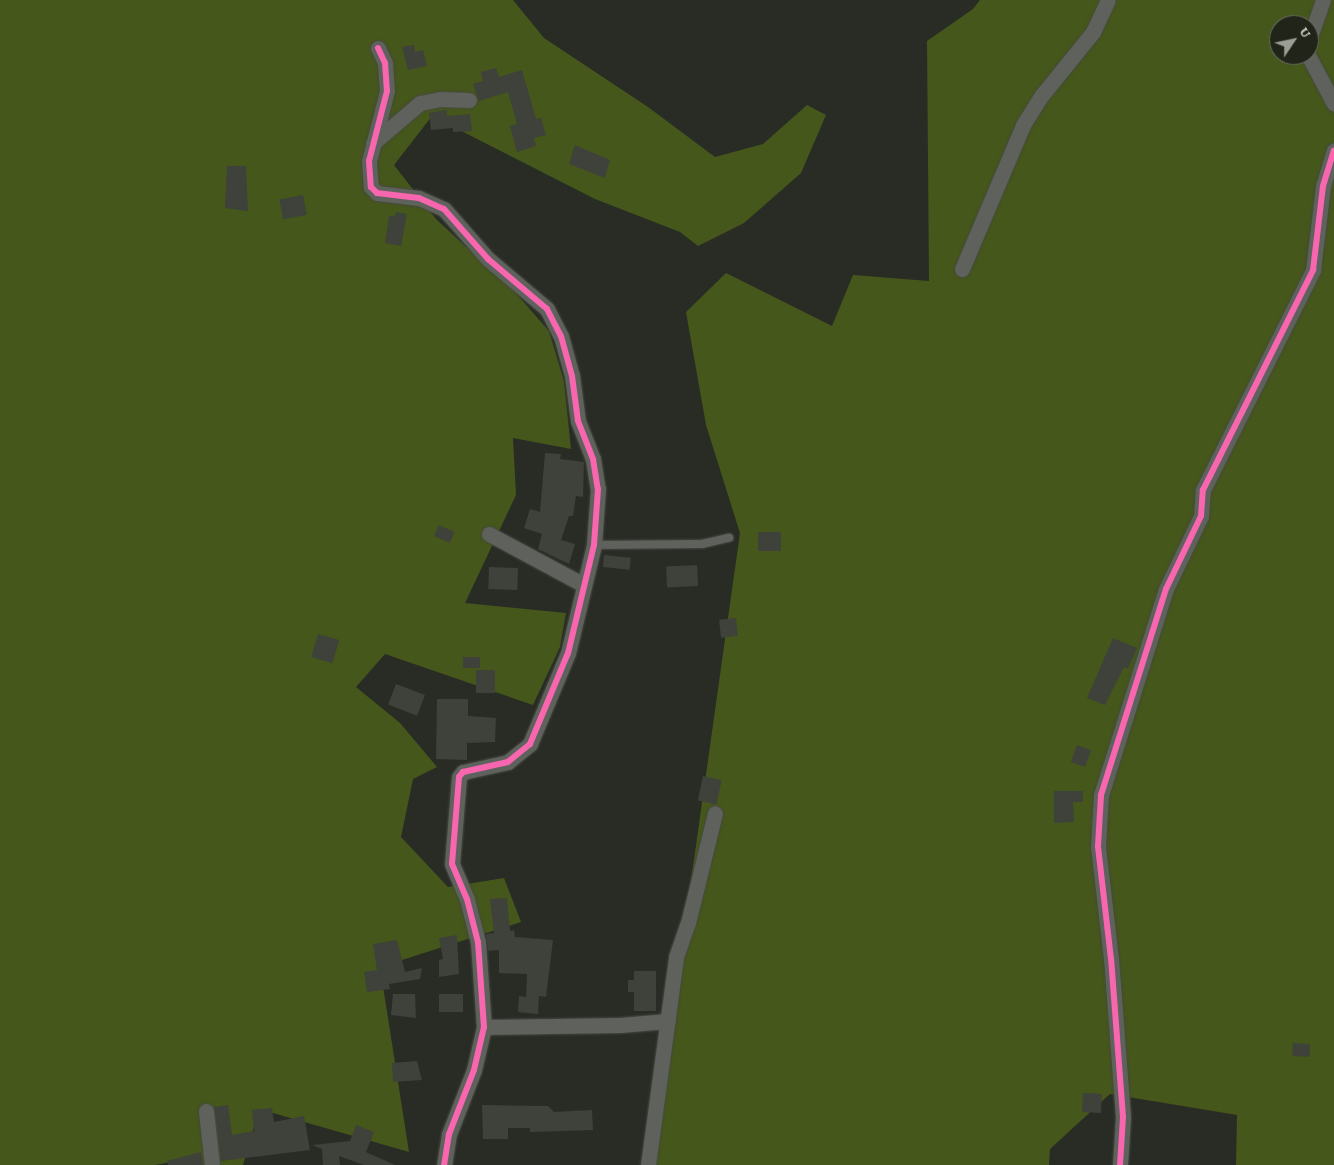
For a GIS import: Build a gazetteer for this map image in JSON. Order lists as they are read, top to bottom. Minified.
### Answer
{"north":"top right"}
